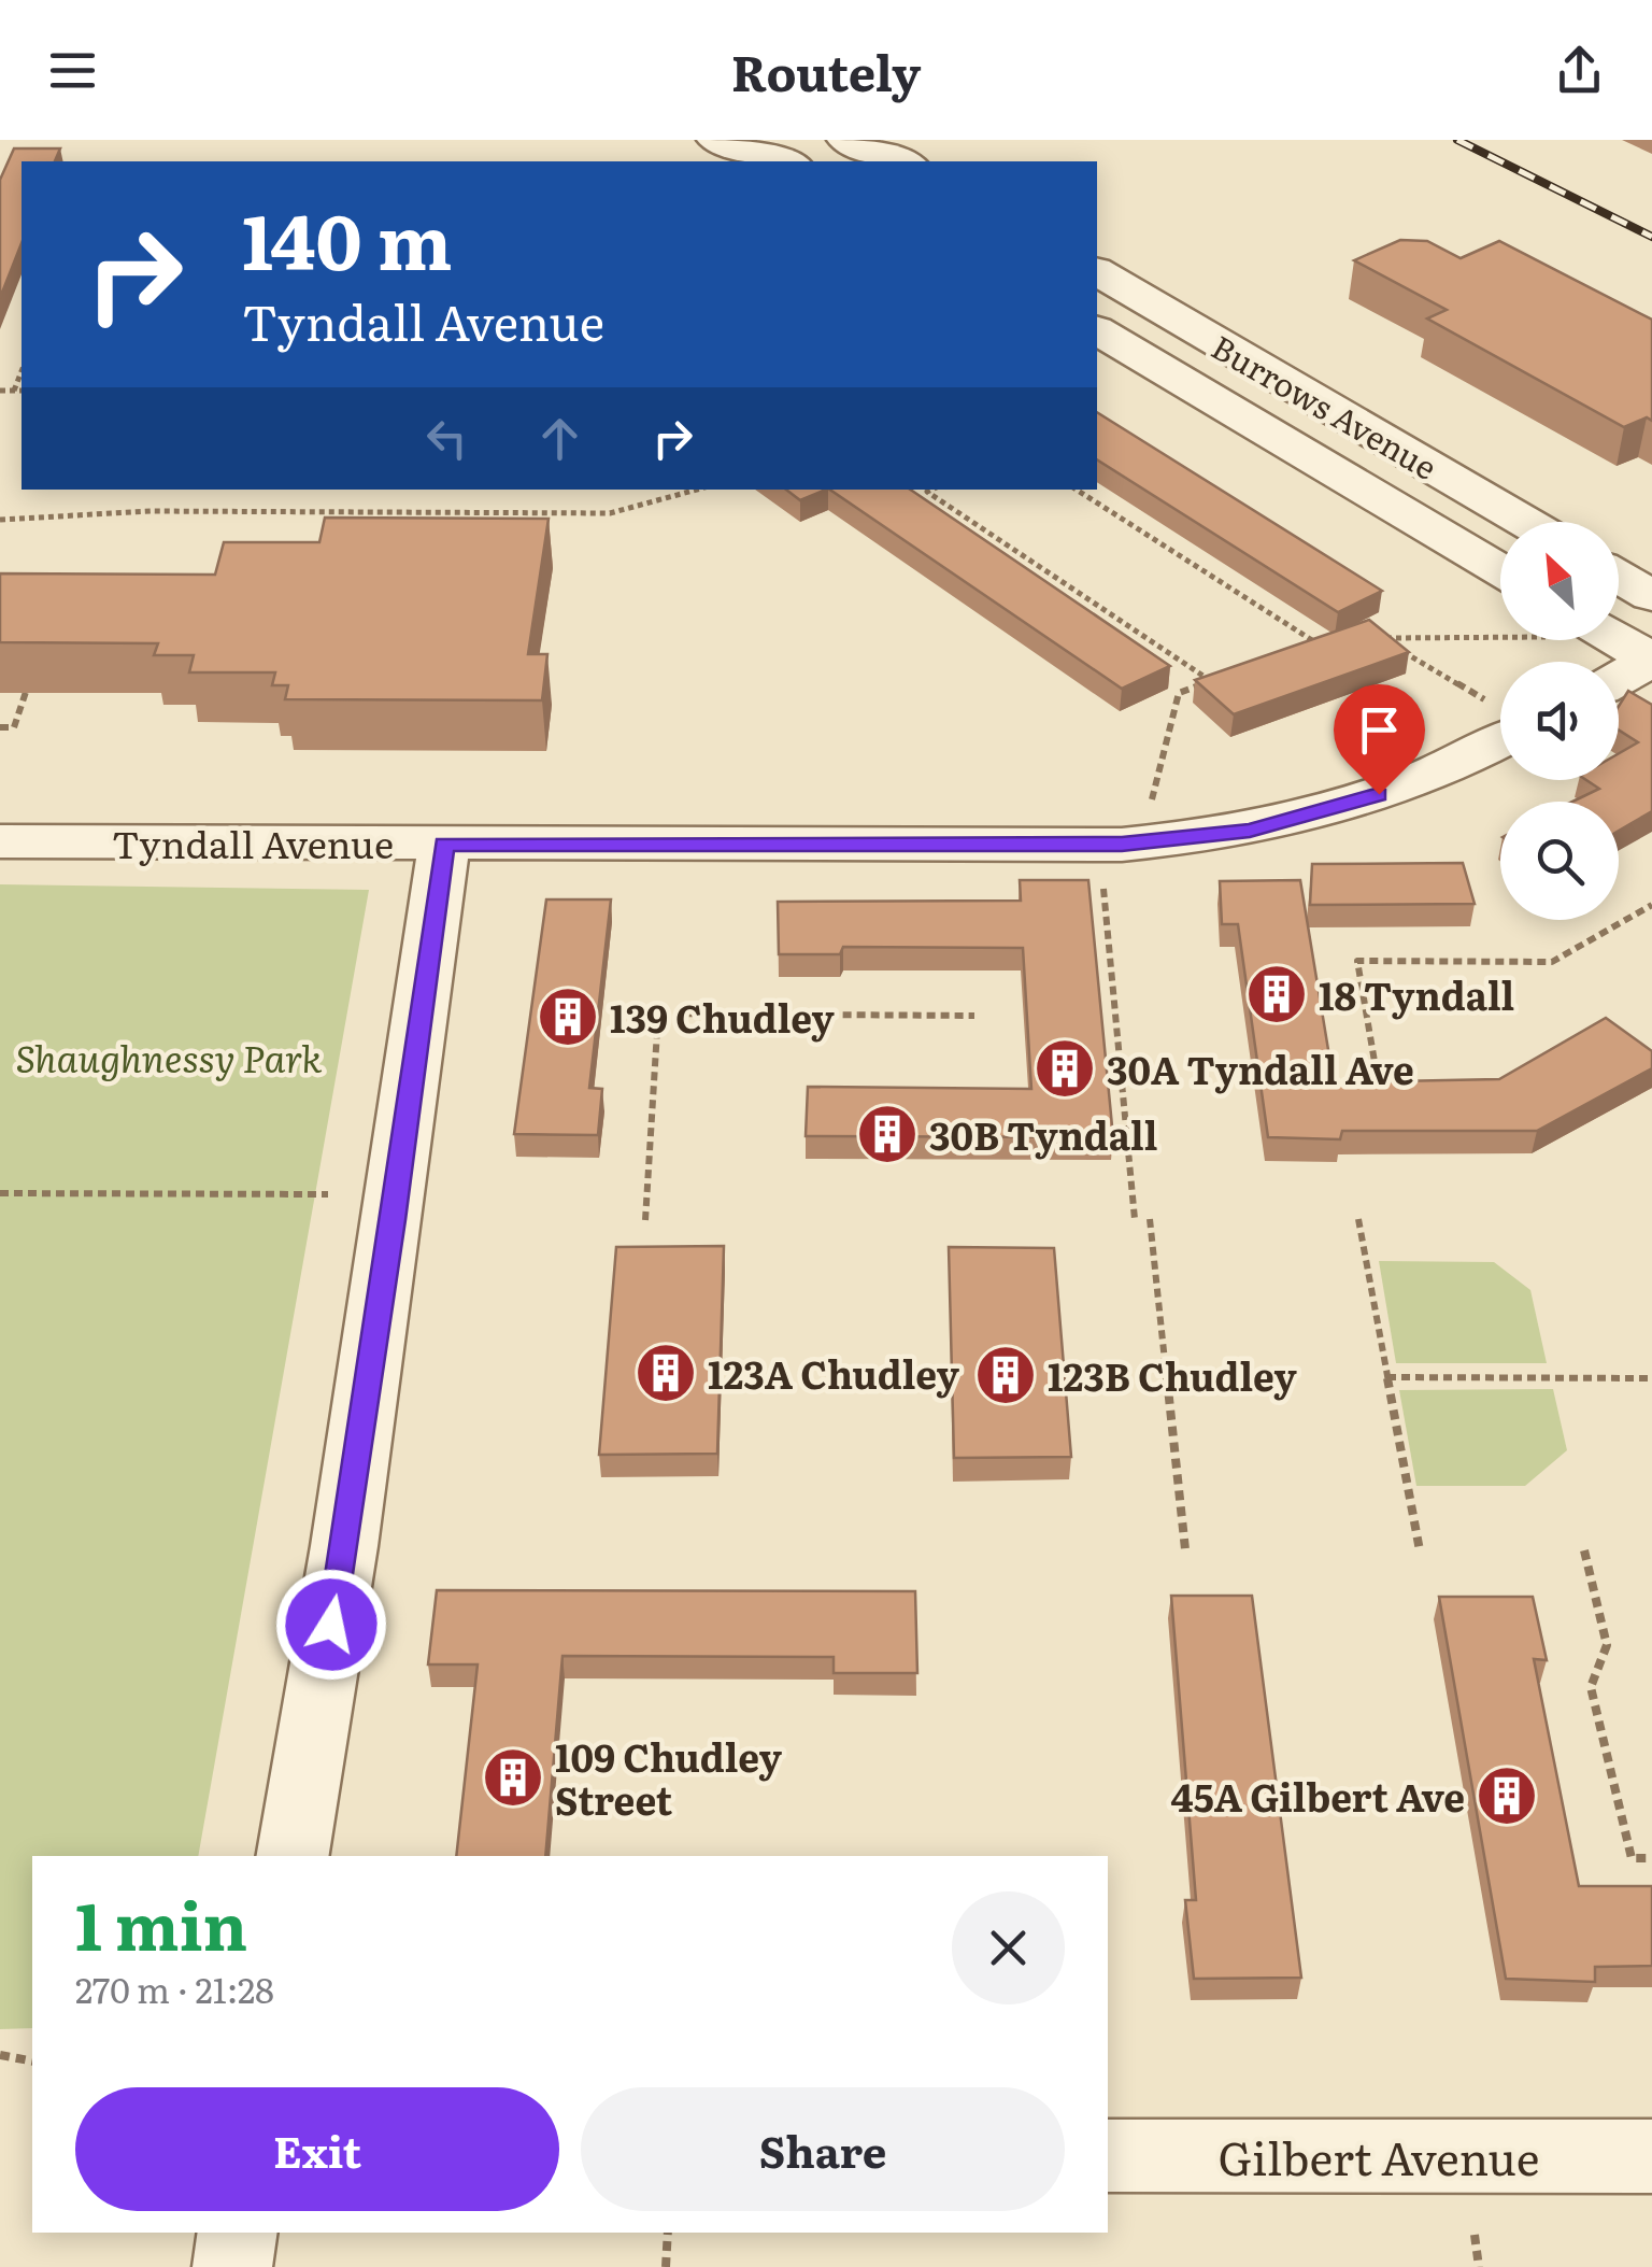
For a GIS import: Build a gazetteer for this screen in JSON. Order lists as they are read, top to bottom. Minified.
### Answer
{"streets":{"street":["Burrows Avenue","Tyndall Avenue","Gilbert Avenue"]},"parks":["Shaughnessy Park"],"places":{"building":["18 Tyndall","139 Chudley","30A Tyndall Ave","30B Tyndall","123A Chudley","123B Chudley","109 Chudley Street","45A Gilbert Ave"]},"north":"top left","page":{"header":"Routely","turn":["140 m","Tyndall Avenue"],"heading":["1 min","270 m · 21:28"],"buttons":["Exit","Share"]}}
